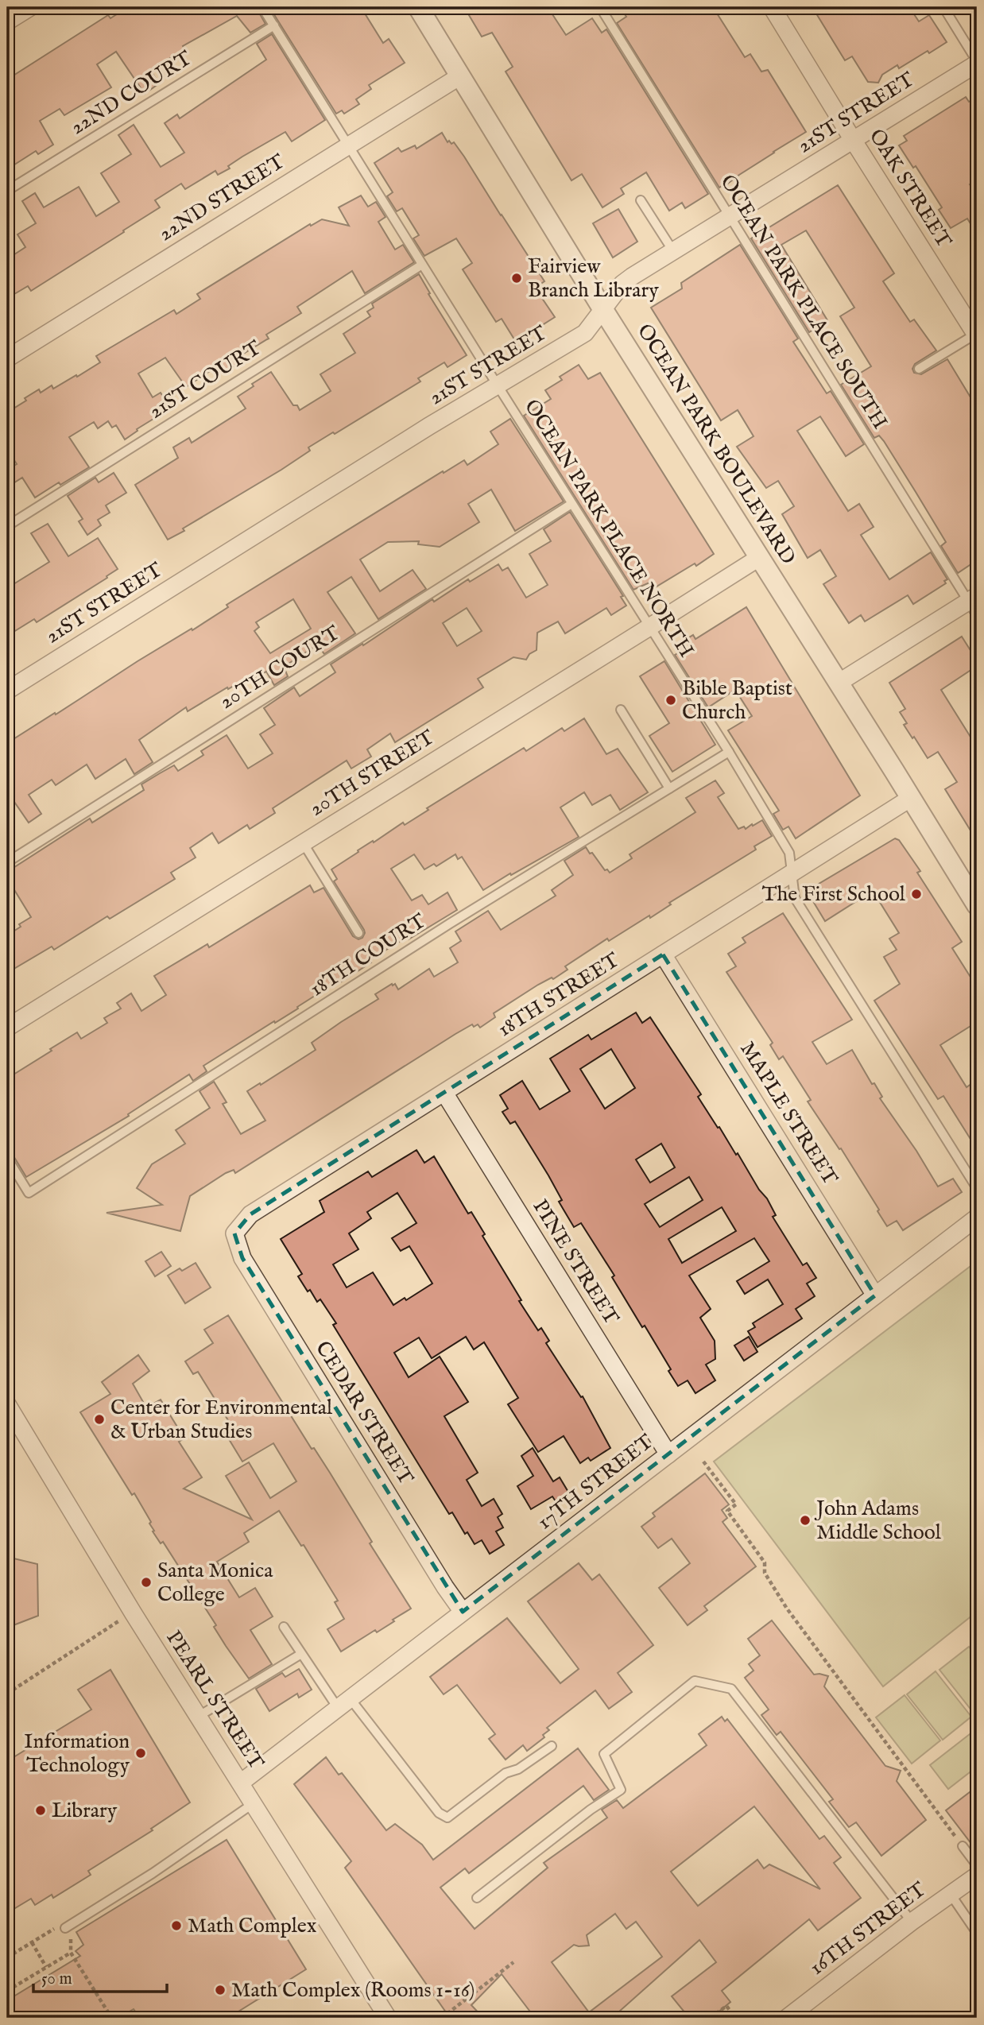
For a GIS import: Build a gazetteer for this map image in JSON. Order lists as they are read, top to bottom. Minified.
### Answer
{"streets":{"street":["21ST STREET","OAK STREET","22ND STREET","OCEAN PARK BOULEVARD","20TH STREET","18TH STREET","MAPLE STREET","PINE STREET","CEDAR STREET","17TH STREET","PEARL STREET","16TH STREET"],"lane":["22ND COURT","OCEAN PARK PLACE SOUTH","21ST COURT","OCEAN PARK PLACE NORTH","20TH COURT","18TH COURT"]},"crossings":[["22ND COURT","OCEAN PARK PLACE NORTH"],["21ST STREET","OAK STREET"],["21ST STREET","OCEAN PARK PLACE SOUTH"],["21ST STREET","OCEAN PARK BOULEVARD"],["21ST STREET","OCEAN PARK PLACE NORTH"],["22ND STREET","OCEAN PARK BOULEVARD"],["22ND STREET","OCEAN PARK PLACE NORTH"],["21ST COURT","OCEAN PARK PLACE NORTH"],["OCEAN PARK BOULEVARD","20TH STREET"],["OCEAN PARK BOULEVARD","18TH STREET"],["OCEAN PARK PLACE NORTH","20TH COURT"],["OCEAN PARK PLACE NORTH","20TH STREET"],["OCEAN PARK PLACE NORTH","18TH COURT"],["OCEAN PARK PLACE NORTH","18TH STREET"],["18TH STREET","MAPLE STREET"],["18TH STREET","PINE STREET"],["18TH STREET","CEDAR STREET"],["MAPLE STREET","17TH STREET"],["PINE STREET","17TH STREET"],["CEDAR STREET","17TH STREET"],["17TH STREET","PEARL STREET"]],"places":["Fairview Branch Library","Bible Baptist Church","The First School","Center for Environmental & Urban Studies","John Adams Middle School","Santa Monica College","Information Technology","Library","Math Complex","Math Complex (Rooms 1-16)"],"scale_bar":"50 m"}
